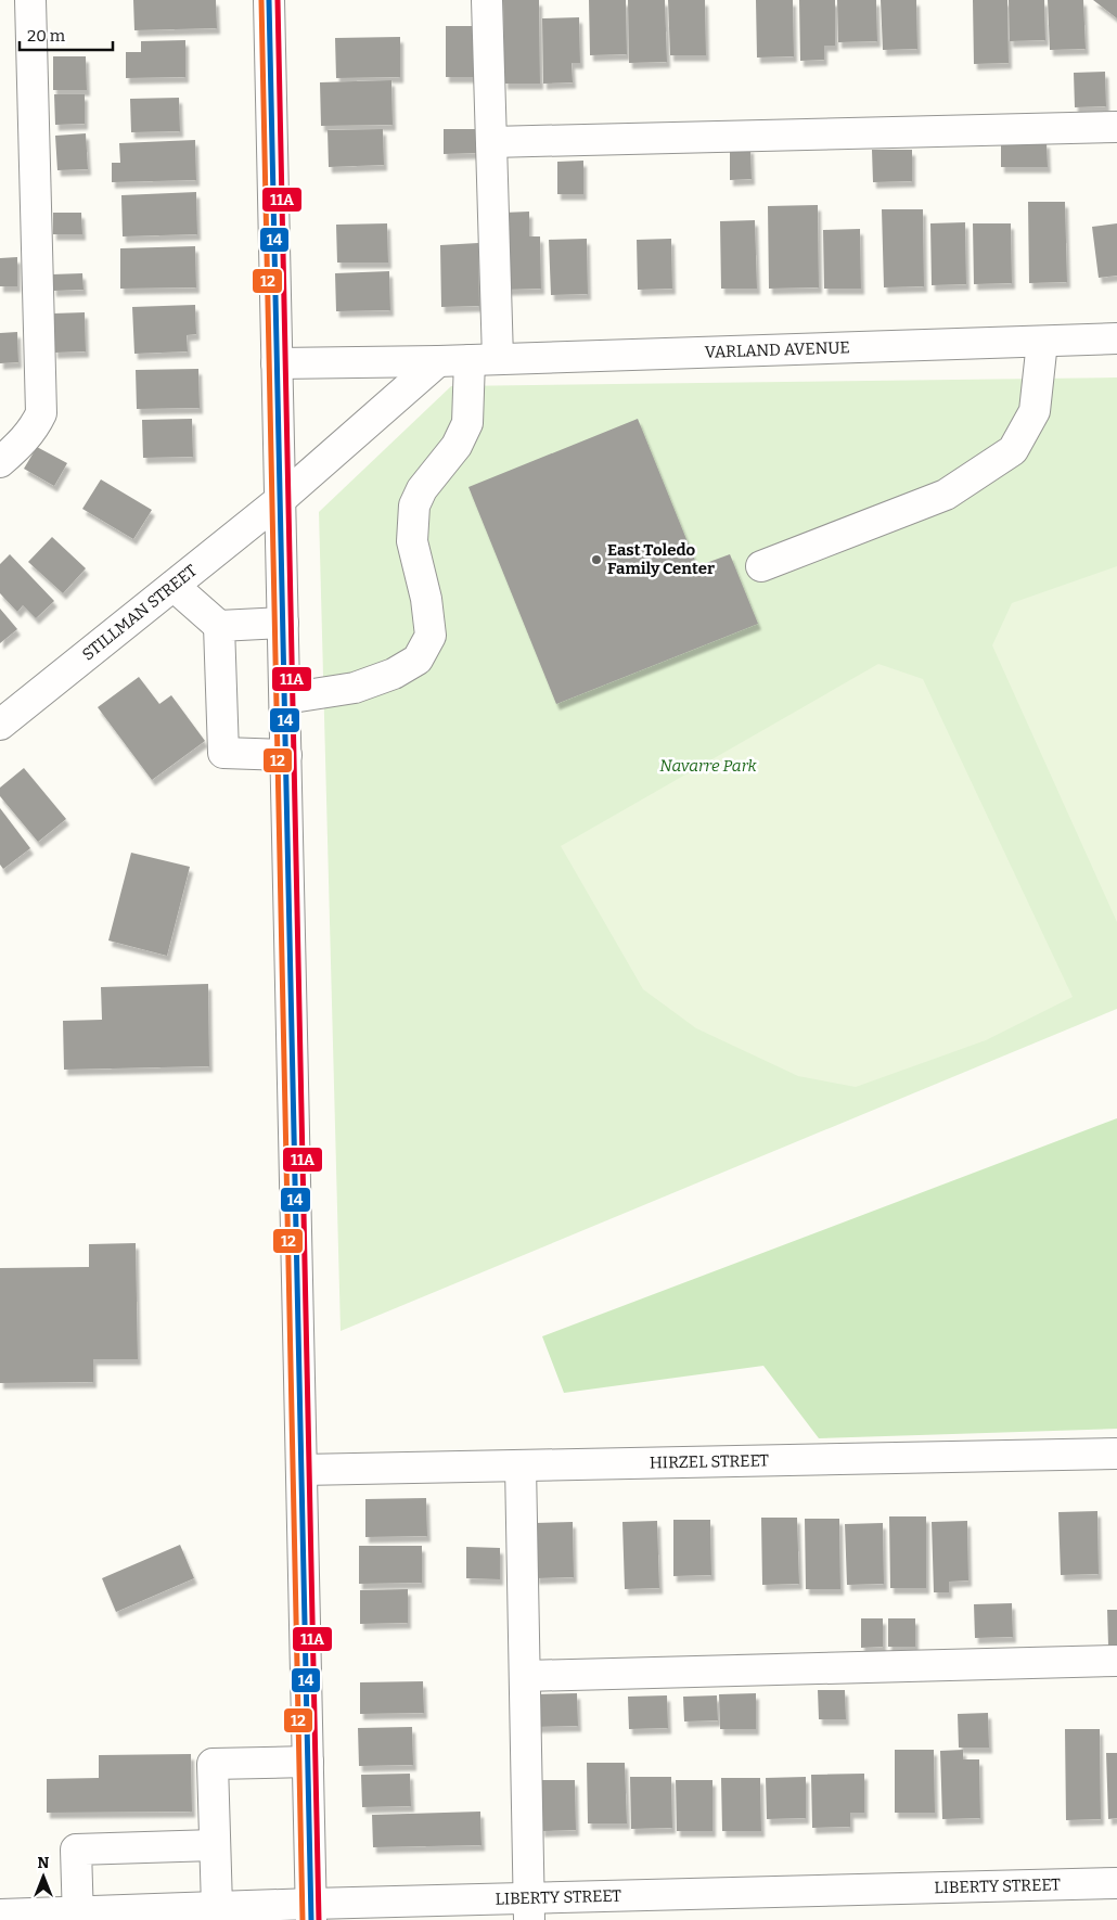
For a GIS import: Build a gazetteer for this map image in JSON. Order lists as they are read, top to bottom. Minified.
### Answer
{"streets":{"street":["VARLAND AVENUE","STILLMAN STREET","HIRZEL STREET","LIBERTY STREET"]},"parks":["Navarre Park"],"places":["East Toledo Family Center"],"lines":["transit line 14","transit line 12","transit line 11A"],"scale_bar":"20 m","north":"top"}
